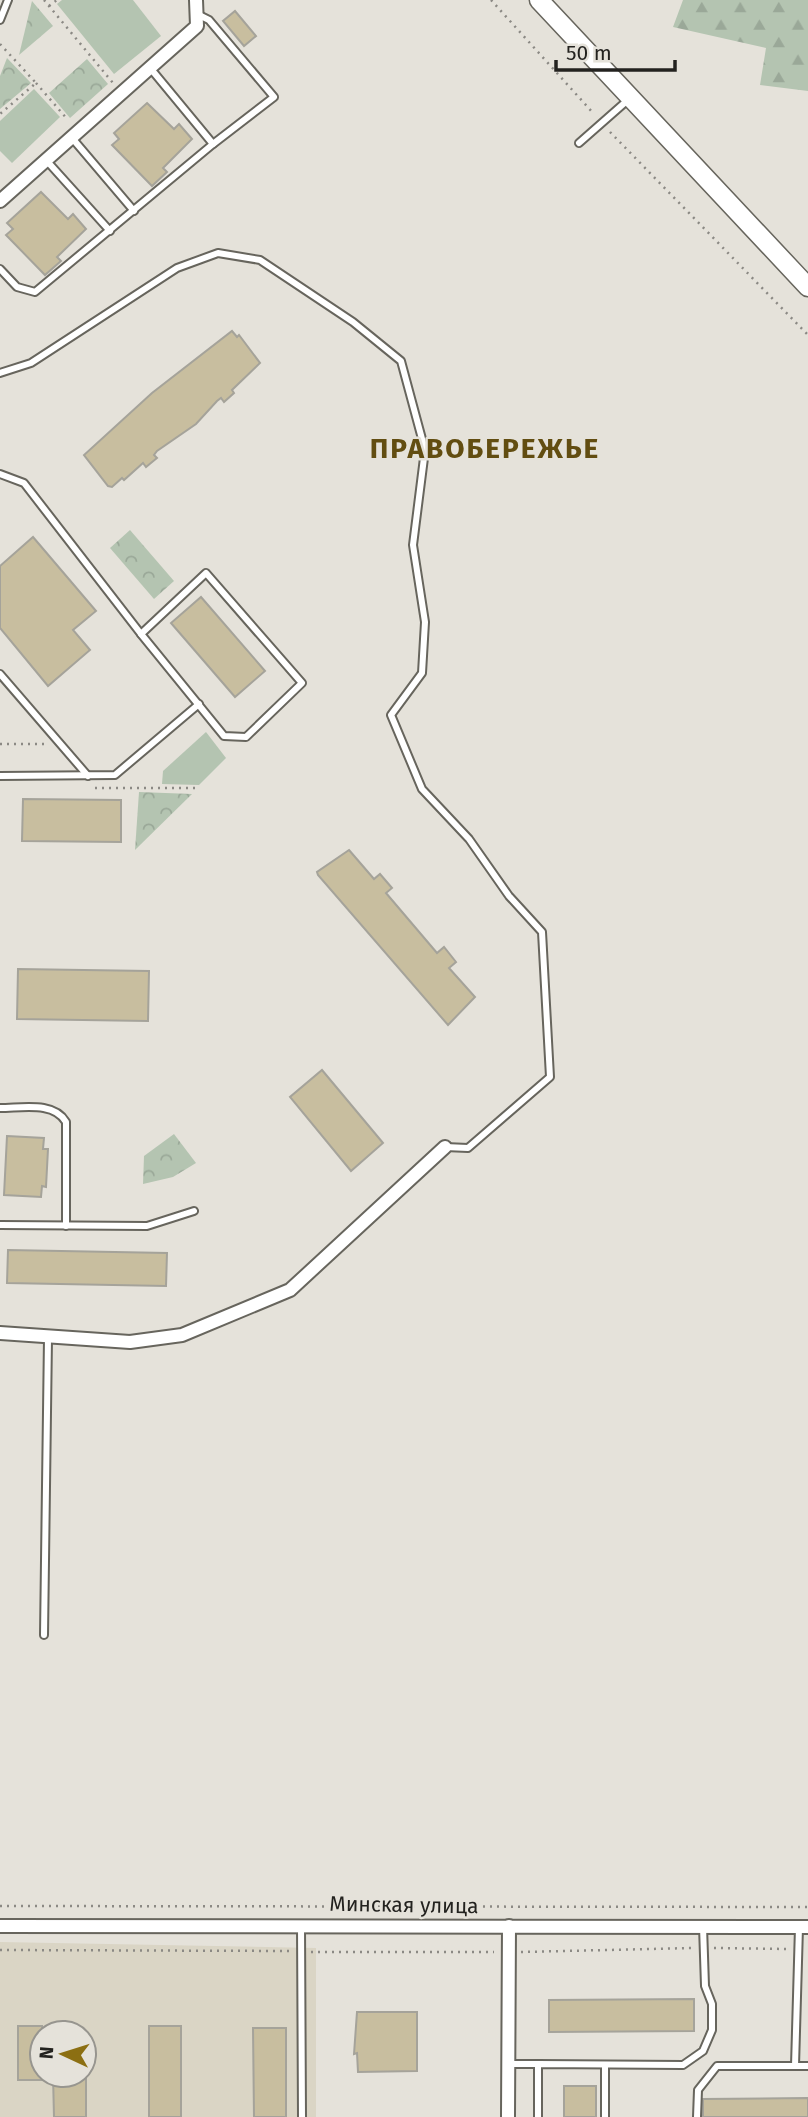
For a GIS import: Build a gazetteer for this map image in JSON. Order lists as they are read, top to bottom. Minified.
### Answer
{"streets":{"street":["Минская улица"]},"districts":["ПРАВОБЕРЕЖЬЕ"],"scale_bar":"50 m","north":"left"}
